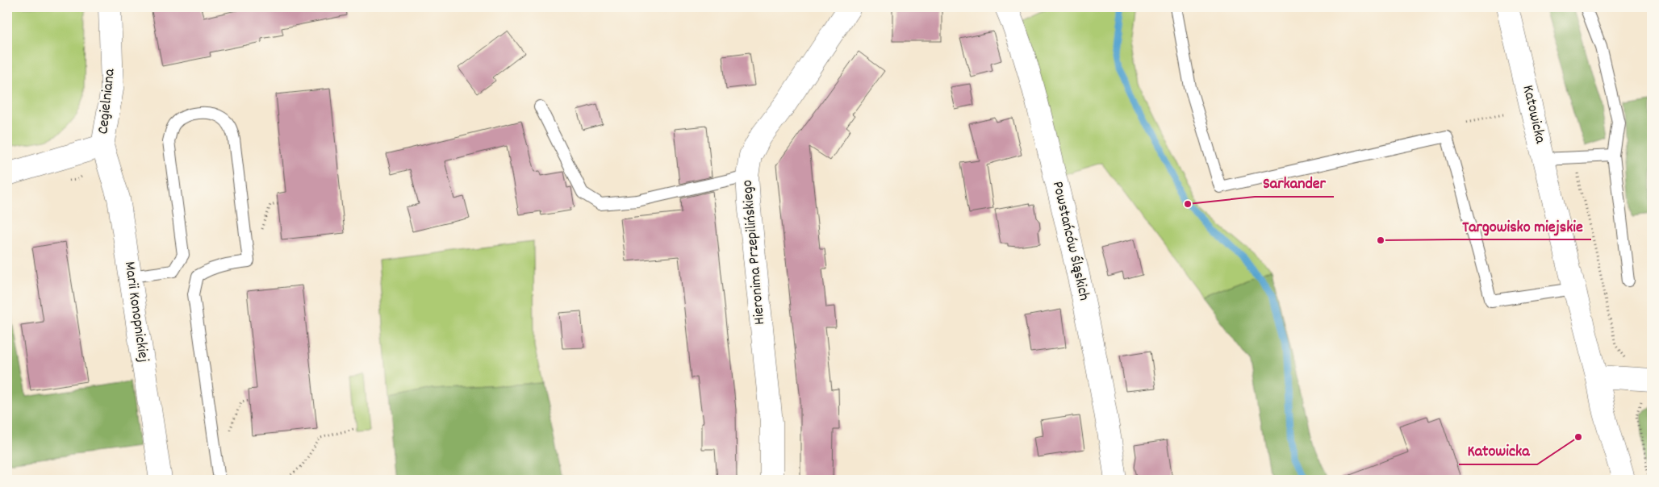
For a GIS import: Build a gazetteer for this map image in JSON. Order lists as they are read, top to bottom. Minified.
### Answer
{"streets":{"street":["Cegielniana","Katowicka","Powstańców Śląskich","Hieronima Przepilińskiego","Marii Konopnickiej"]},"crossings":[["Cegielniana","Marii Konopnickiej"]],"places":["Sarkander","Targowisko miejskie","Katowicka"]}
